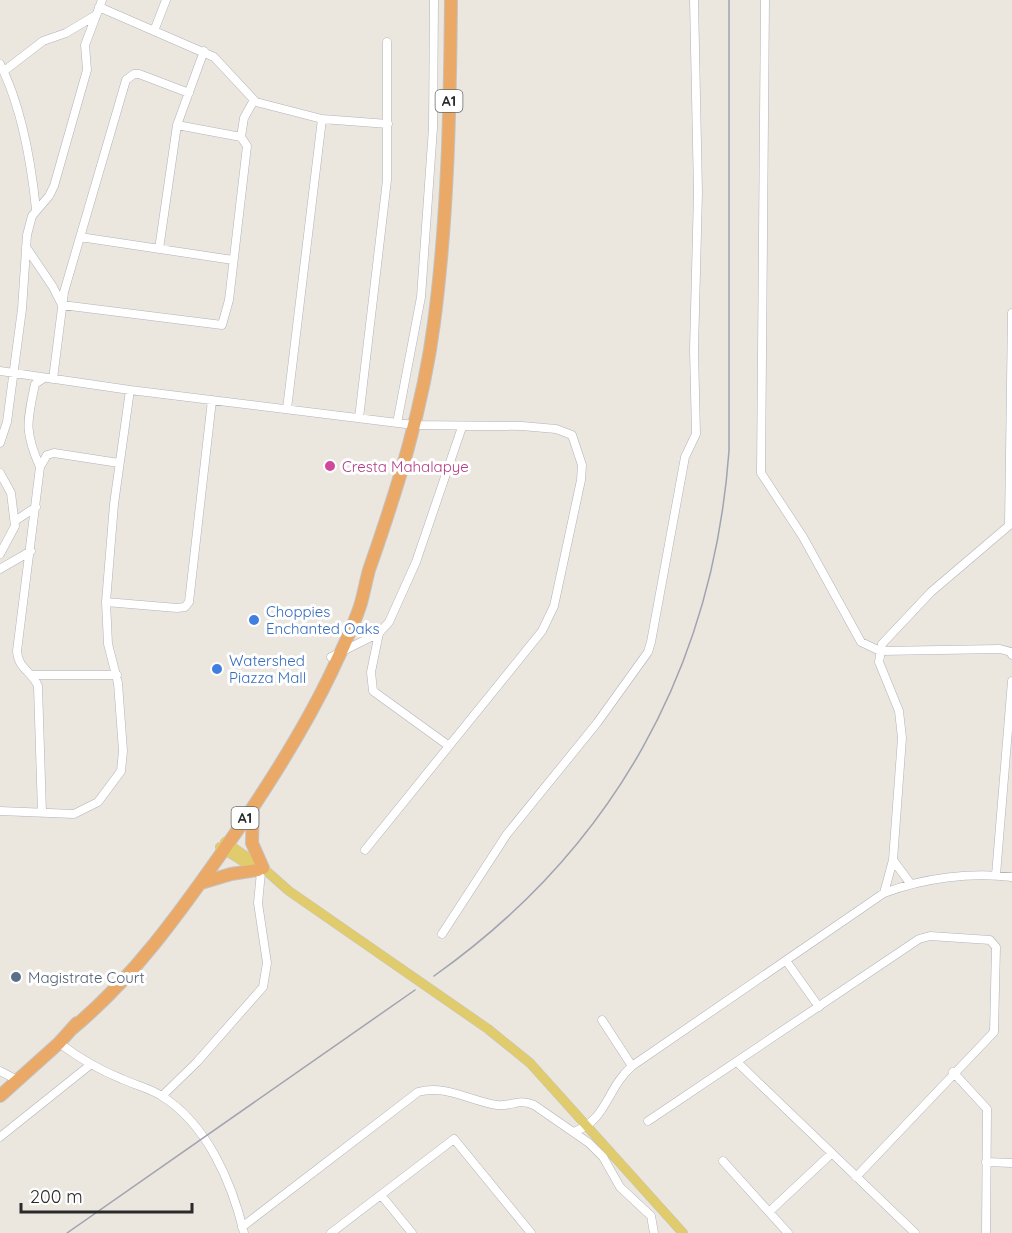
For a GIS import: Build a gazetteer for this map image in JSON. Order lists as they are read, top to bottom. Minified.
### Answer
{"streets":{"highway":["A1"]},"places":["Cresta Mahalapye","Choppies Enchanted Oaks","Watershed Piazza Mall","Magistrate Court"],"scale_bar":"200 m"}
